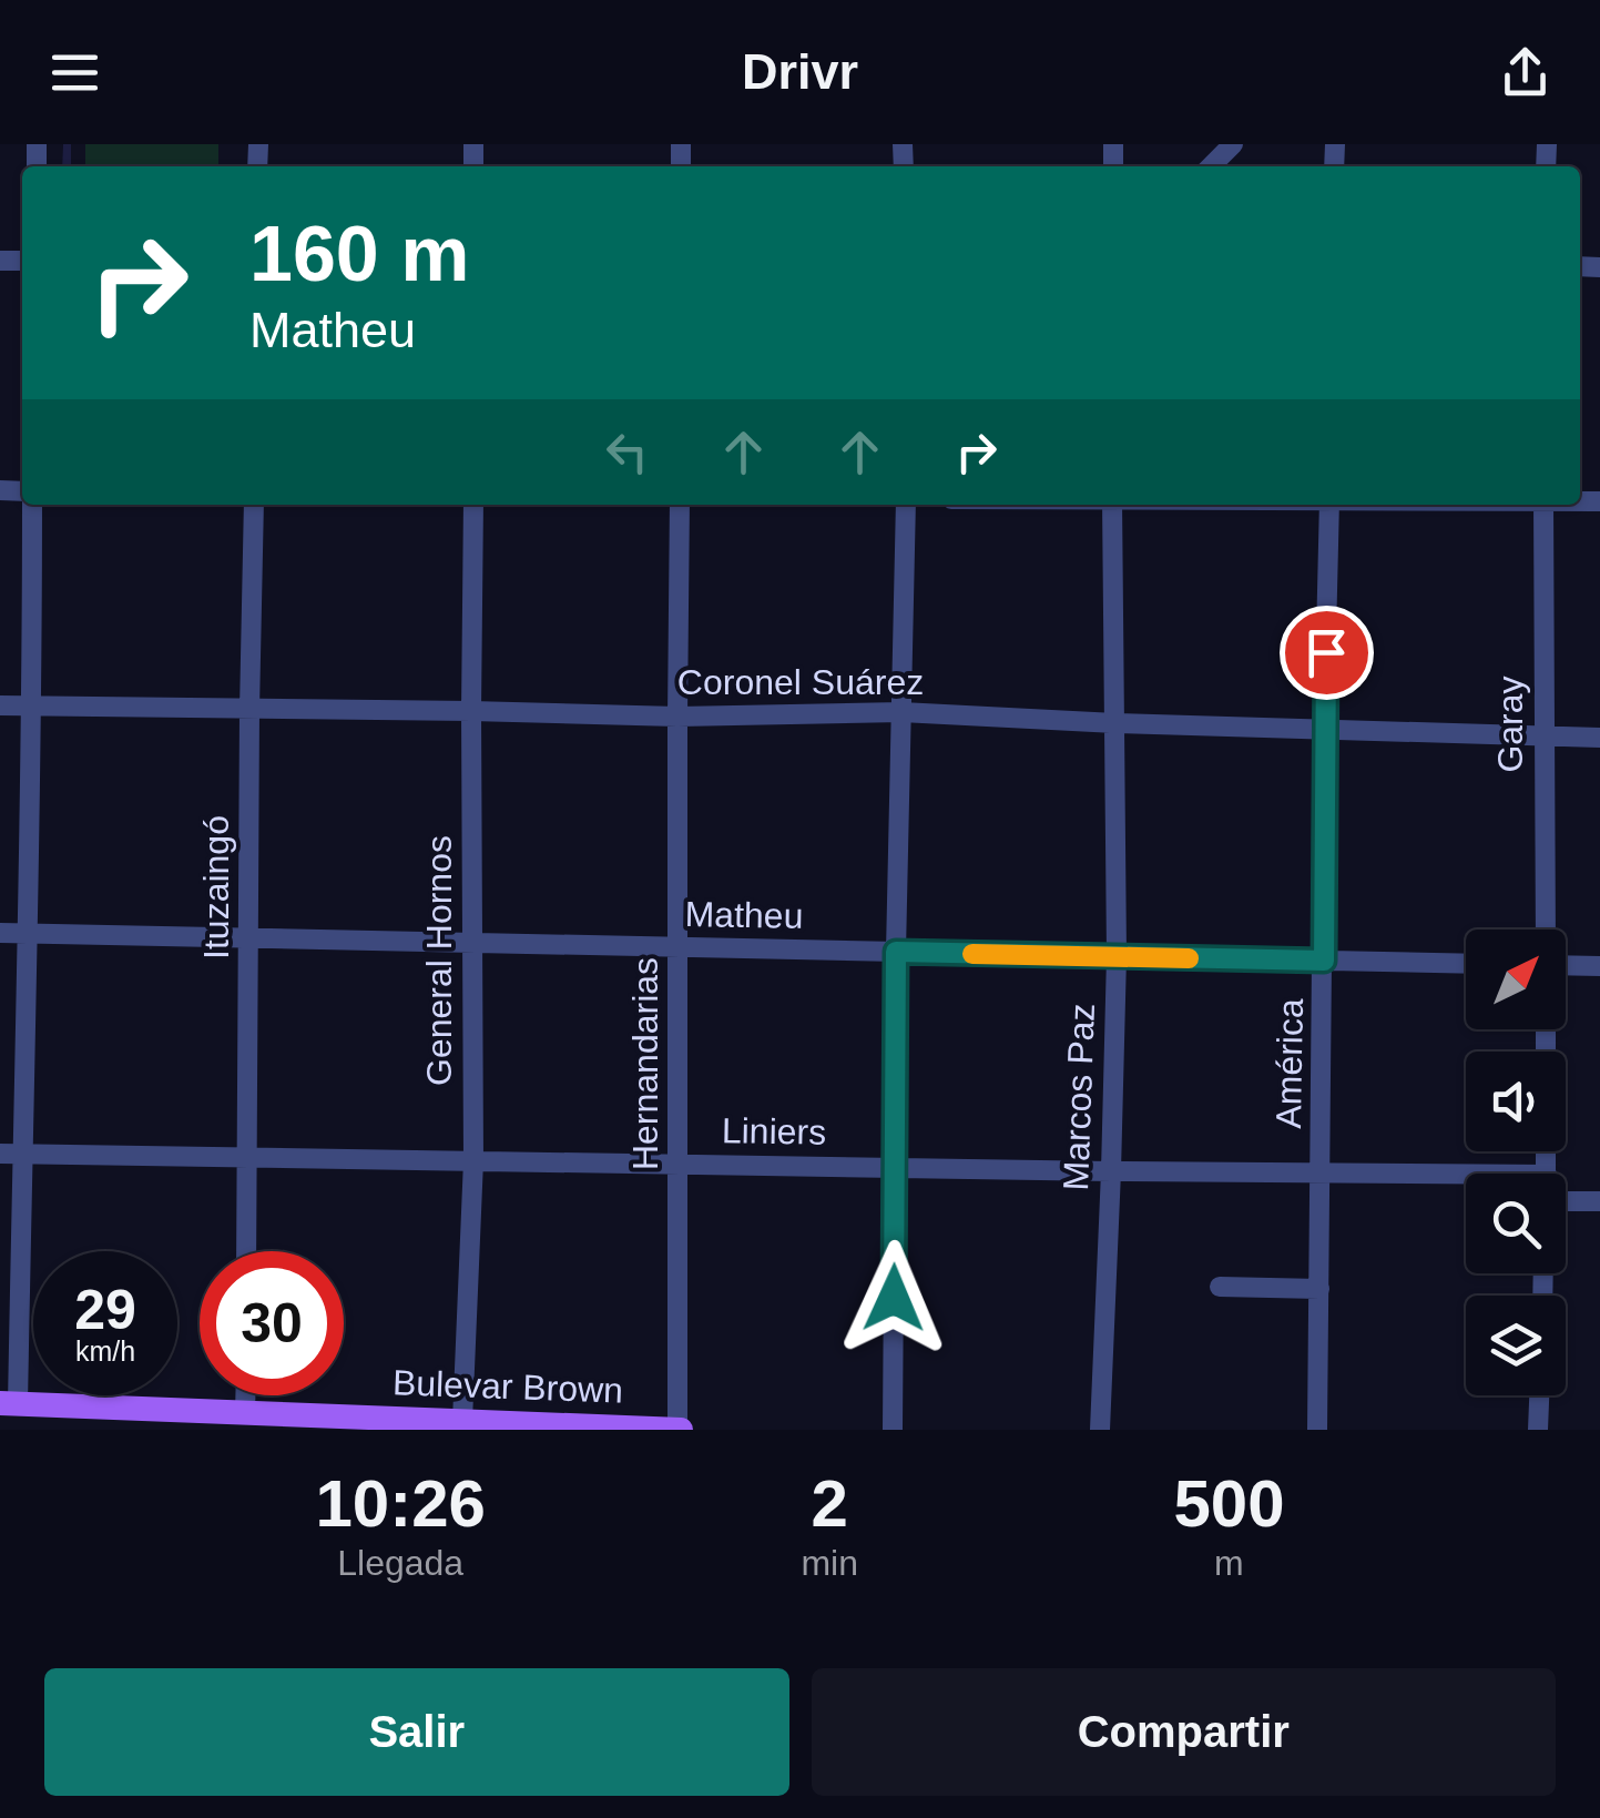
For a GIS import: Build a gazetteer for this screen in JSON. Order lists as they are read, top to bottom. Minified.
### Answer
{"streets":{"main road":["Bulevar Brown"],"street":["Coronel Suárez","Garay","Ituzaingó","Matheu","General Hornos","Hernandarias","América","Marcos Paz","Liniers"]},"crossings":[["Coronel Suárez","Garay"],["Coronel Suárez","Ituzaingó"],["Coronel Suárez","General Hornos"],["Coronel Suárez","Hernandarias"],["Coronel Suárez","América"],["Coronel Suárez","Marcos Paz"],["Ituzaingó","Matheu"],["Ituzaingó","Liniers"],["Matheu","General Hornos"],["Matheu","Hernandarias"],["Matheu","América"],["Matheu","Marcos Paz"],["General Hornos","Liniers"],["General Hornos","Bulevar Brown"],["Hernandarias","Liniers"],["Hernandarias","Bulevar Brown"],["América","Liniers"],["Marcos Paz","Liniers"]],"north":"top right","page":{"header":"Drivr","turn":["160 m","Matheu"],"speed":"29 km/h","limit":"30","eta":["10:26","Llegada","2","min","500","m"],"buttons":["Salir","Compartir"]}}
